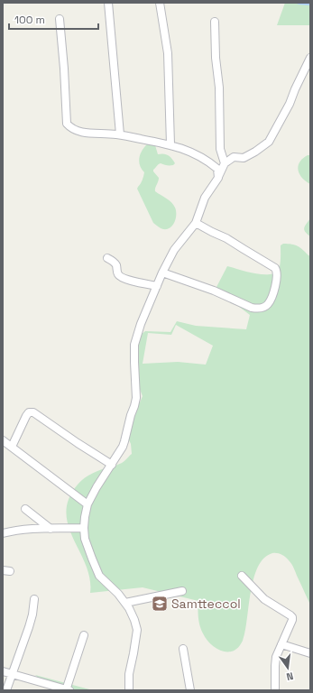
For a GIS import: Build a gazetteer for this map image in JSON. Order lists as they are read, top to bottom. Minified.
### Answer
{"places":{"school or university":["Samtteccol"]},"scale_bar":"100 m","north":"bottom"}
